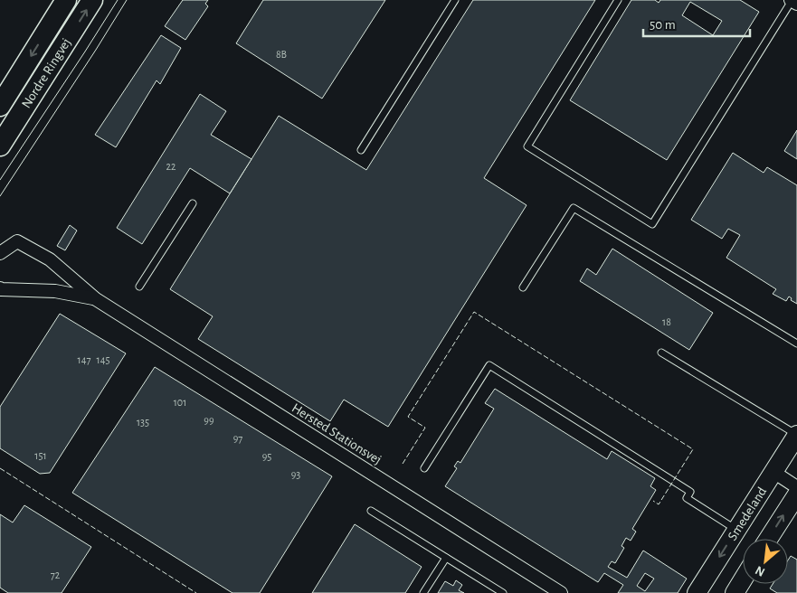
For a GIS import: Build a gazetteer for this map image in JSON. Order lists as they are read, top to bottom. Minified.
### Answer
{"streets":{"main road":["Nordre Ringvej"],"street":["Hersted Stationsvej","Smedeland"]},"one_way":["Smedeland"],"house_numbers":["8B","22","18","147","145","101","99","135","97","151","95","93","72"],"scale_bar":"50 m","north":"bottom left"}
